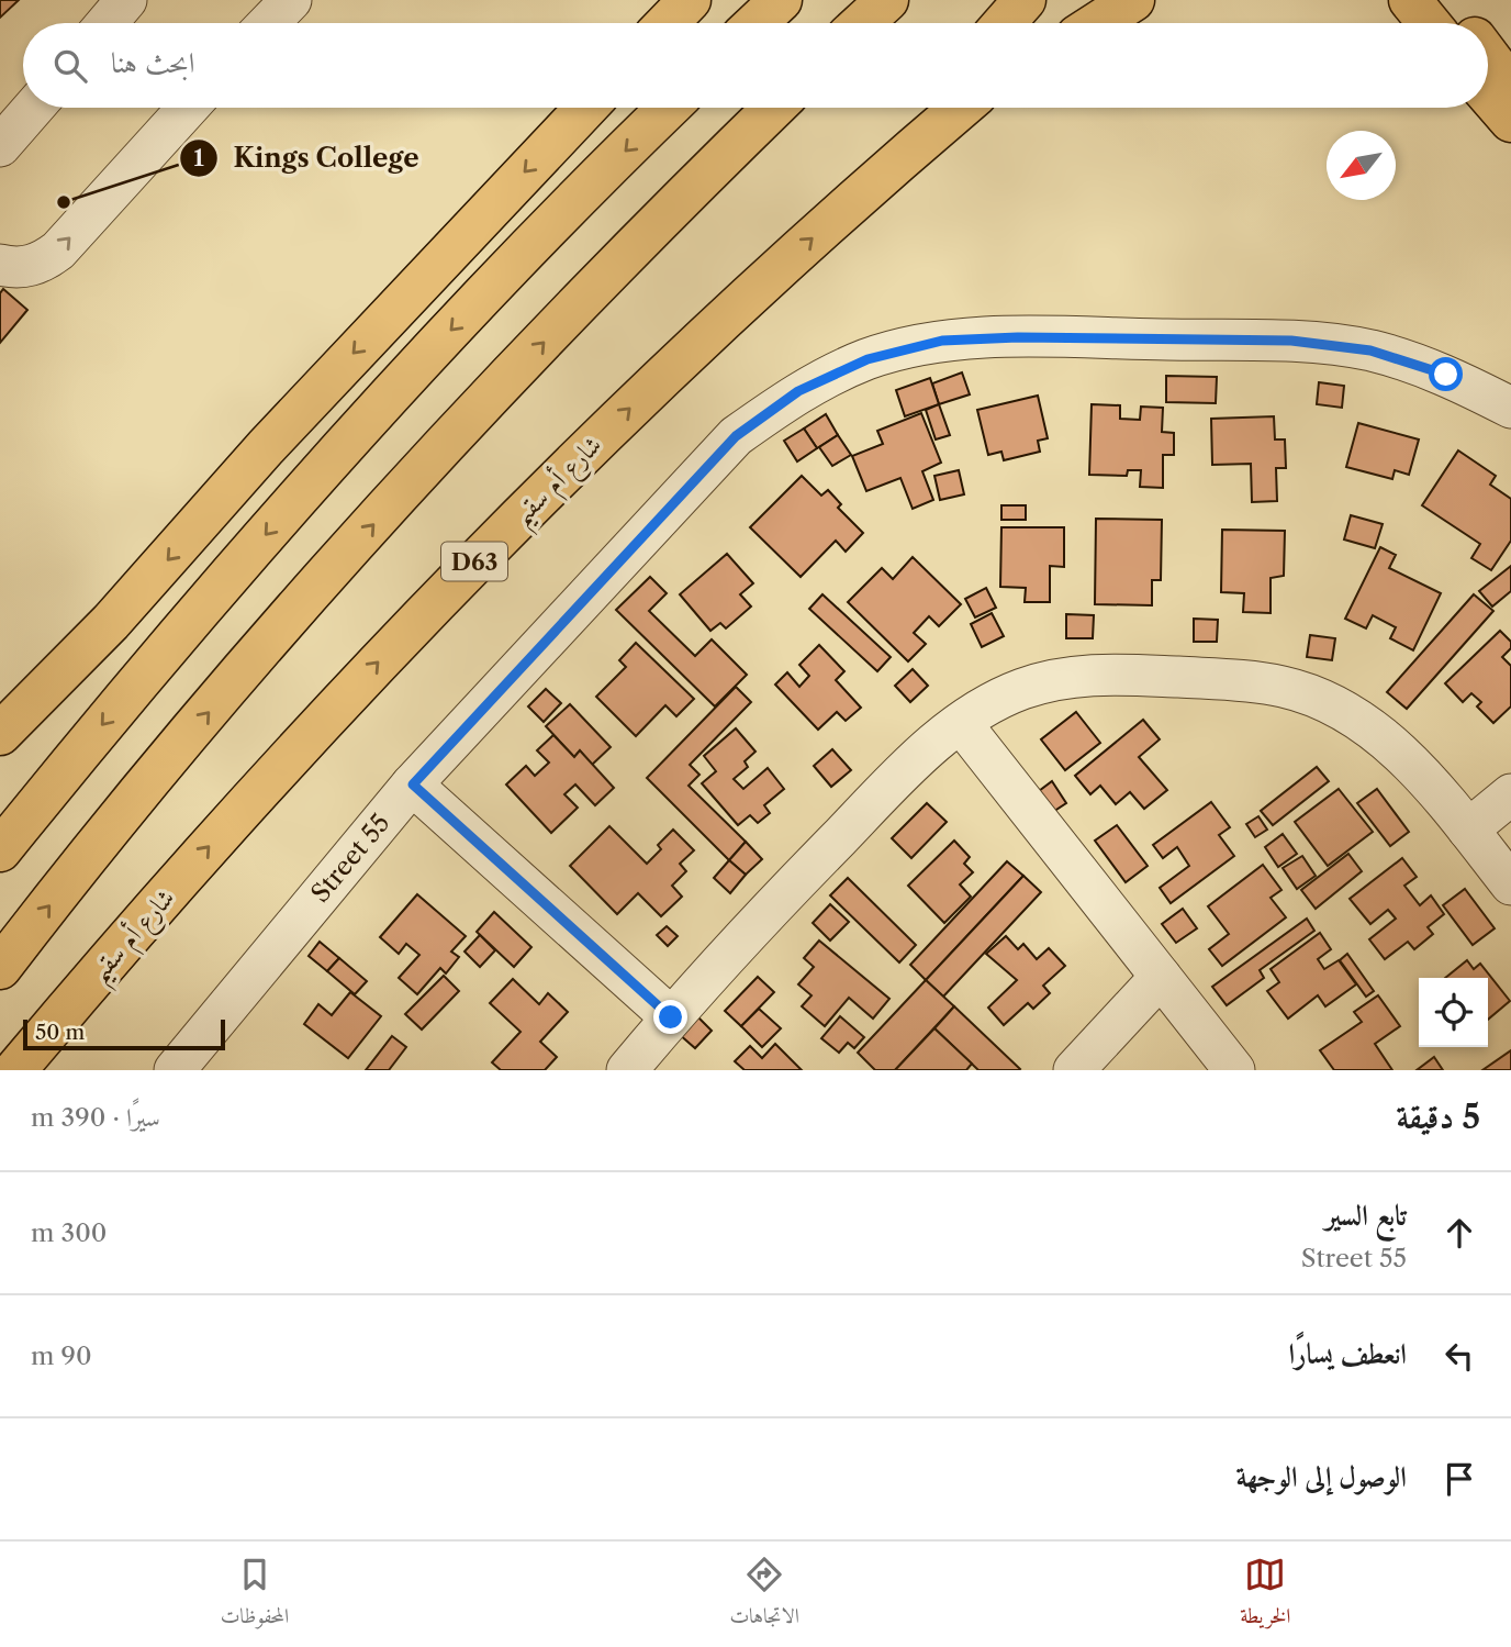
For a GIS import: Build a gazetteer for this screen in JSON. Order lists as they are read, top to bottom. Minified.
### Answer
{"streets":{"main road":["شارع أم سقيم","D63"],"street":["Street 55"]},"places":["Kings College"],"scale_bar":"50 m","north":"bottom left","page":{"search":"ابحث هنا","scale":"50 m","heading":["5 دقيقة","سيرًا · 390 m"],"list":[["تابع السير","Street 55","300 m"],["انعطف يسارًا","90 m"],"الوصول إلى الوجهة"],"nav":["الخريطة","الاتجاهات","المحفوظات"]}}
